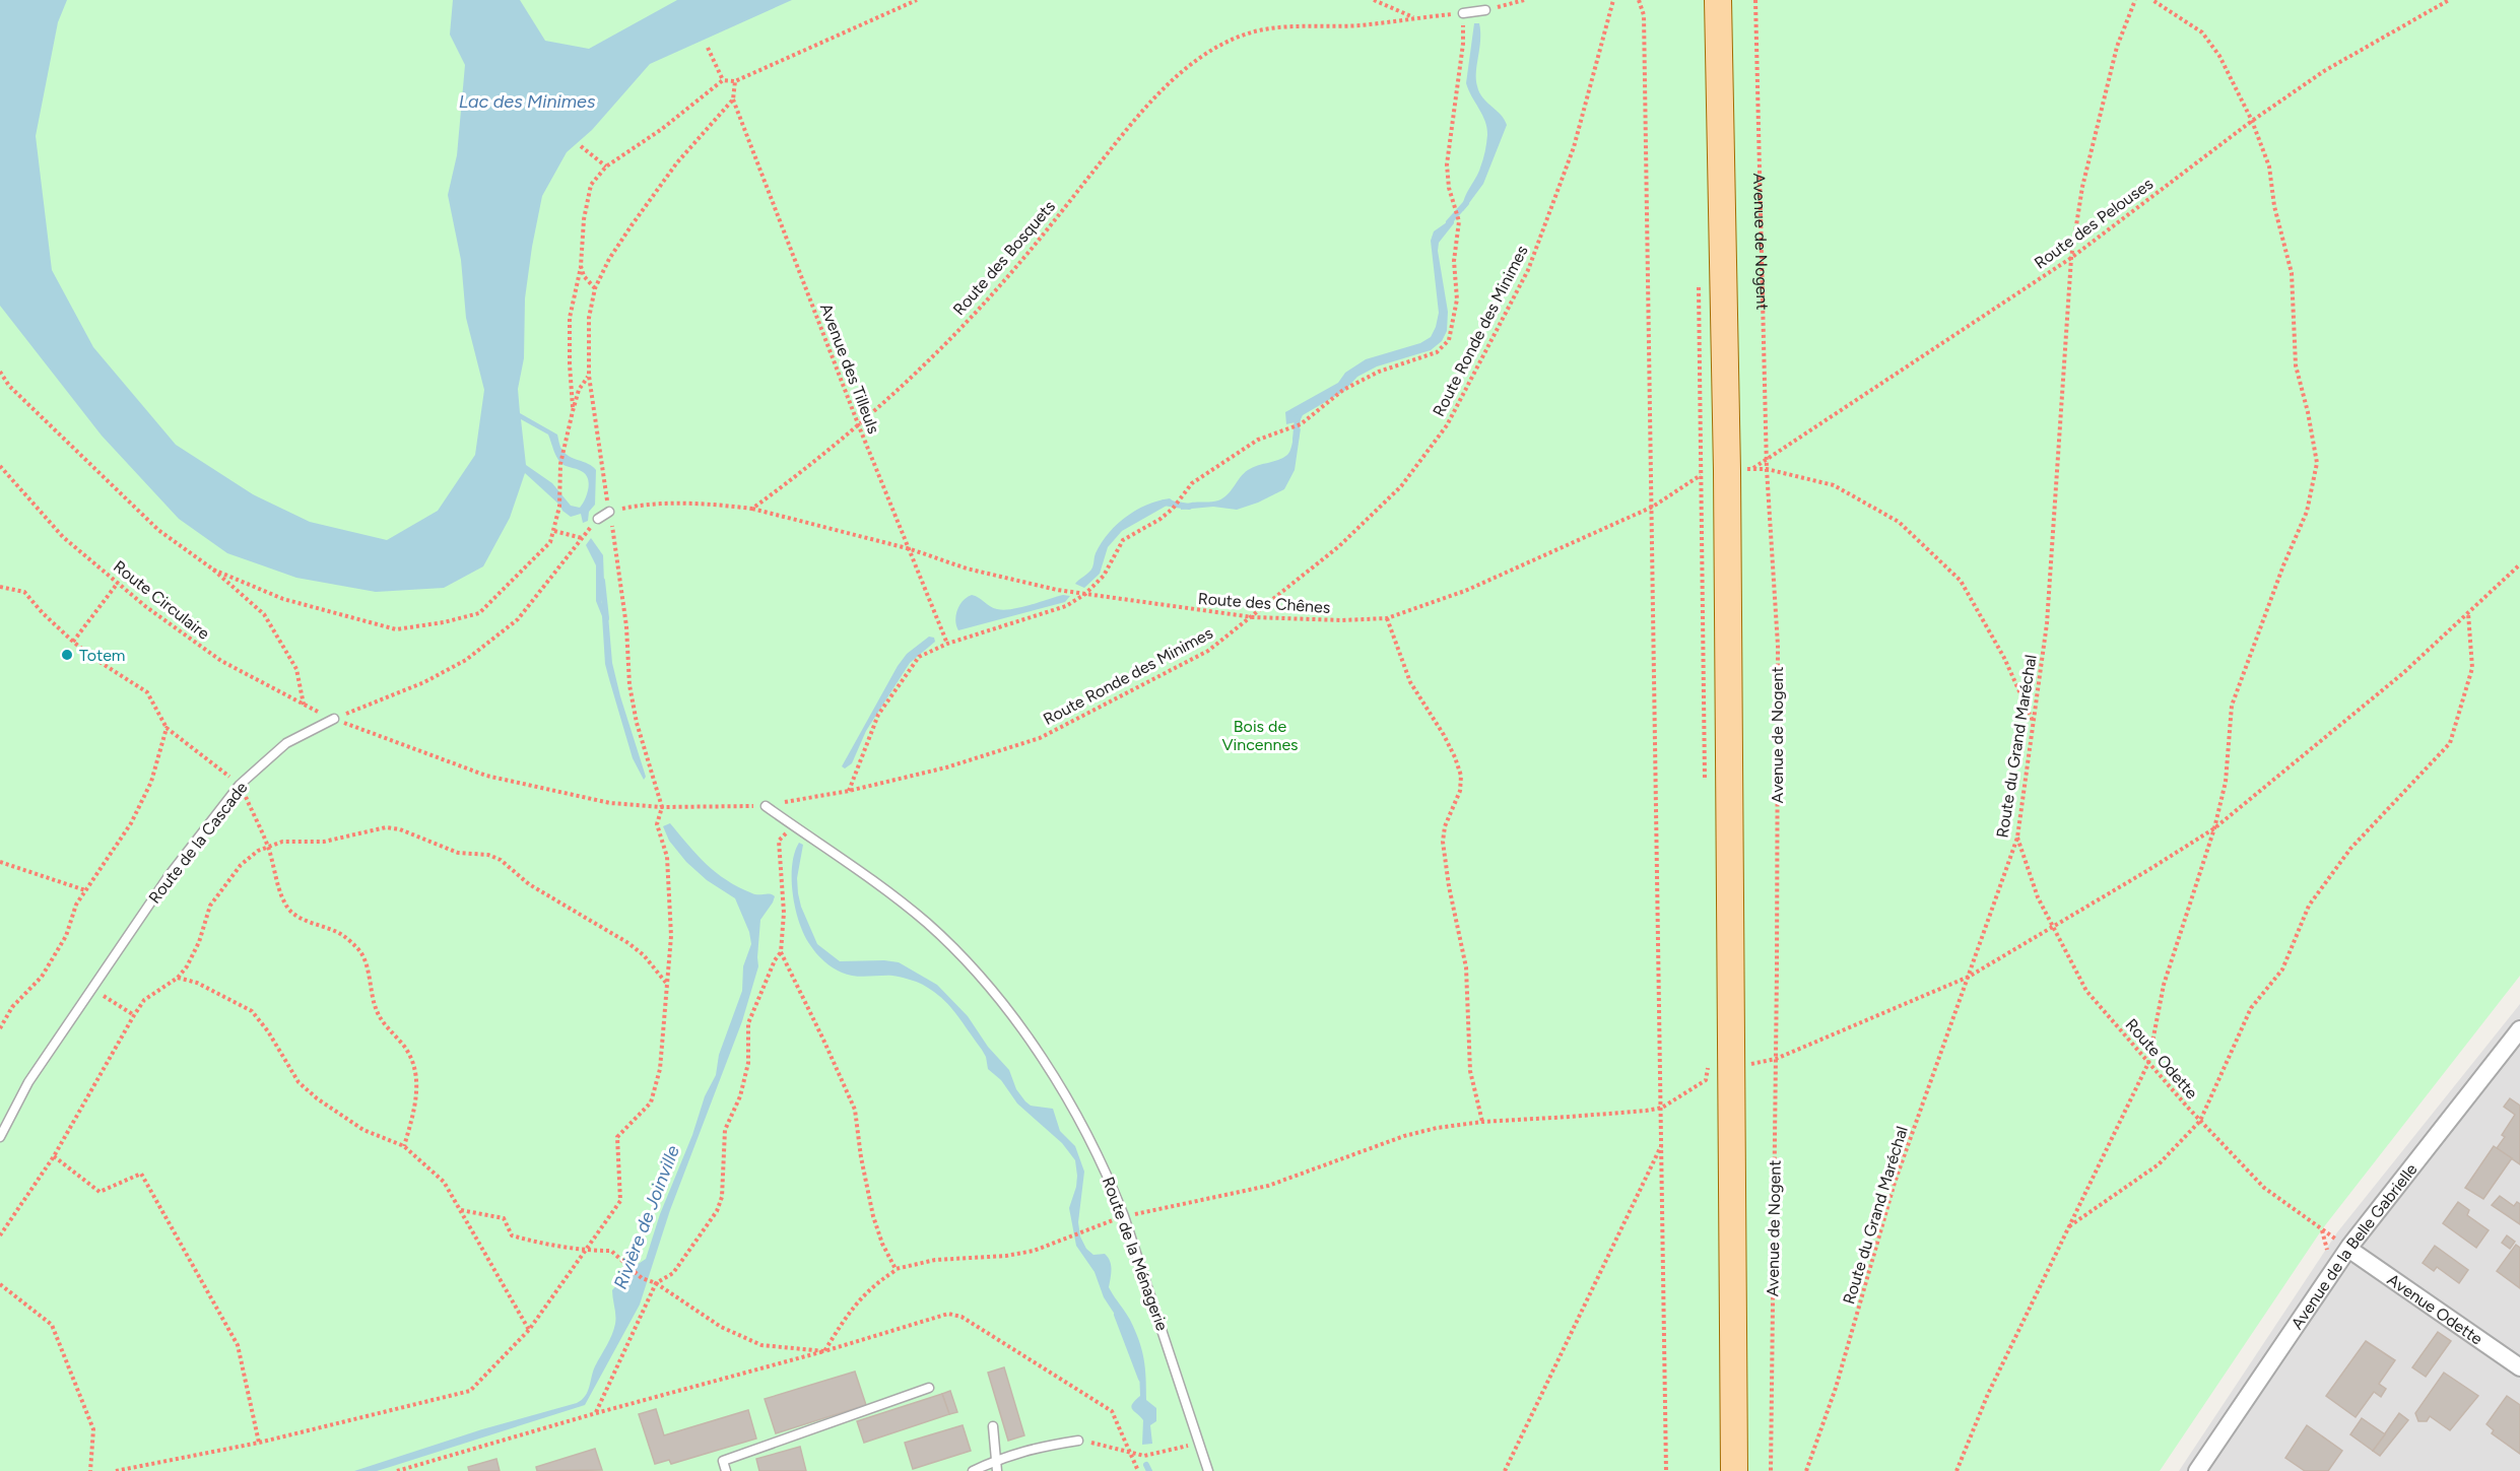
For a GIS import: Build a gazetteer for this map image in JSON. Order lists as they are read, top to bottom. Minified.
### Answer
{"streets":{"street":["Avenue de la Belle Gabrielle","Avenue Odette"],"lane":["Route de la Cascade","Route de la Ménagerie"],"path":["Route des Pelouses","Avenue de Nogent","Route des Bosquets","Route Ronde des Minimes","Avenue des Tilleuls","Route Circulaire","Route des Chênes","Route du Grand Maréchal","Route Odette"]},"crossings":[["Route des Pelouses","Avenue de Nogent"],["Route des Pelouses","Route des Chênes"],["Route des Pelouses","Route du Grand Maréchal"],["Route des Bosquets","Avenue des Tilleuls"],["Route des Bosquets","Route des Chênes"],["Route Ronde des Minimes","Route Circulaire"],["Route Ronde des Minimes","Route des Chênes"],["Route Ronde des Minimes","Route de la Cascade"],["Route Ronde des Minimes","Route de la Ménagerie"],["Avenue des Tilleuls","Route des Chênes"],["Route Circulaire","Route de la Cascade"],["Route du Grand Maréchal","Route Odette"],["Route Odette","Avenue de la Belle Gabrielle"],["Route Odette","Avenue Odette"],["Avenue de la Belle Gabrielle","Avenue Odette"]],"water":["Lac des Minimes","Rivière de Joinville"],"parks":["Bois de Vincennes"],"places":["Totem"]}
